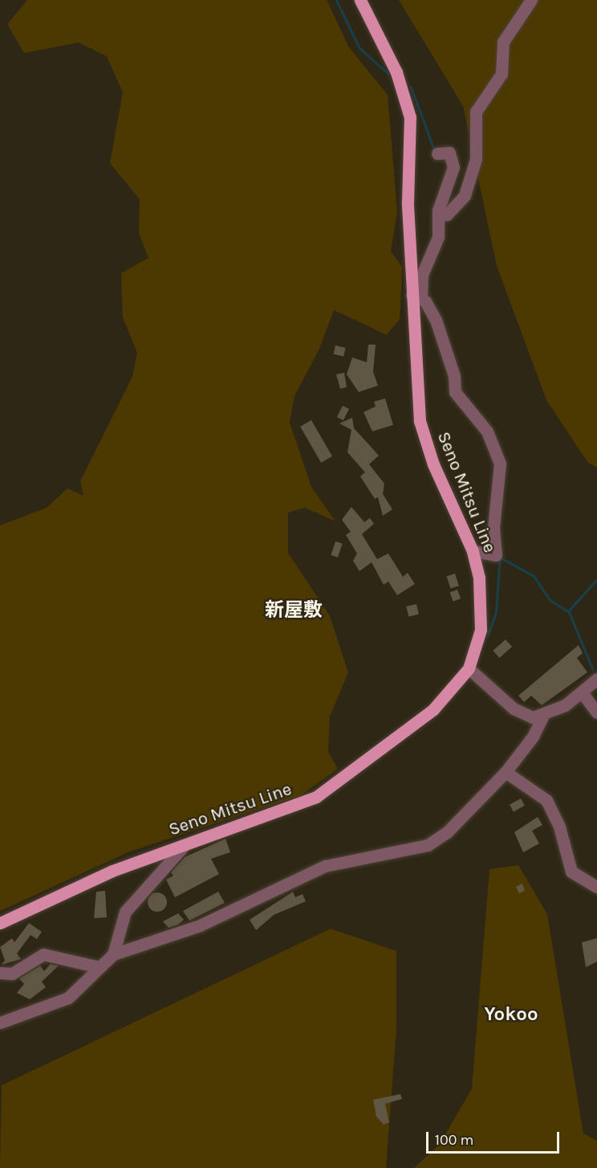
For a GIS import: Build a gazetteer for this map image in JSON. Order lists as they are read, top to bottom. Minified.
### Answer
{"streets":{"main road":["Seno Mitsu Line"]},"districts":["新屋敷","Yokoo"],"scale_bar":"100 m"}
